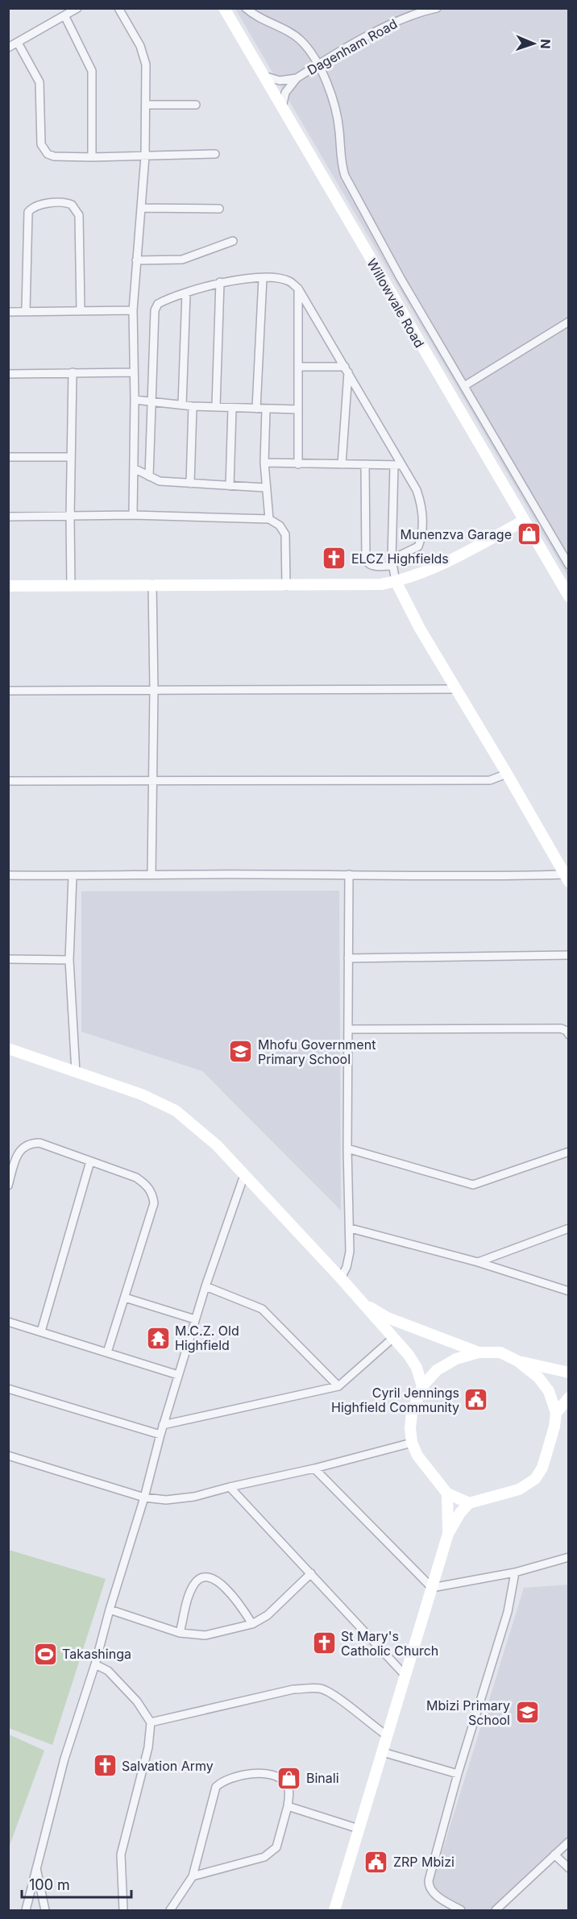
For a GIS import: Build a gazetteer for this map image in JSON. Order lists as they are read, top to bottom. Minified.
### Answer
{"streets":{"street":["Dagenham Road","Willowvale Road"]},"crossings":[["Dagenham Road","Willowvale Road"]],"places":{"shop":["Munenzva Garage","Binali"],"church":["ELCZ Highfields","St Mary's Catholic Church","Salvation Army"],"school or university":["Mhofu Government Primary School","Mbizi Primary School"],"temple":["M.C.Z. Old Highfield"],"public building":["Cyril Jennings Highfield Community","ZRP Mbizi"],"sports":["Takashinga"]},"scale_bar":"100 m","north":"right"}
